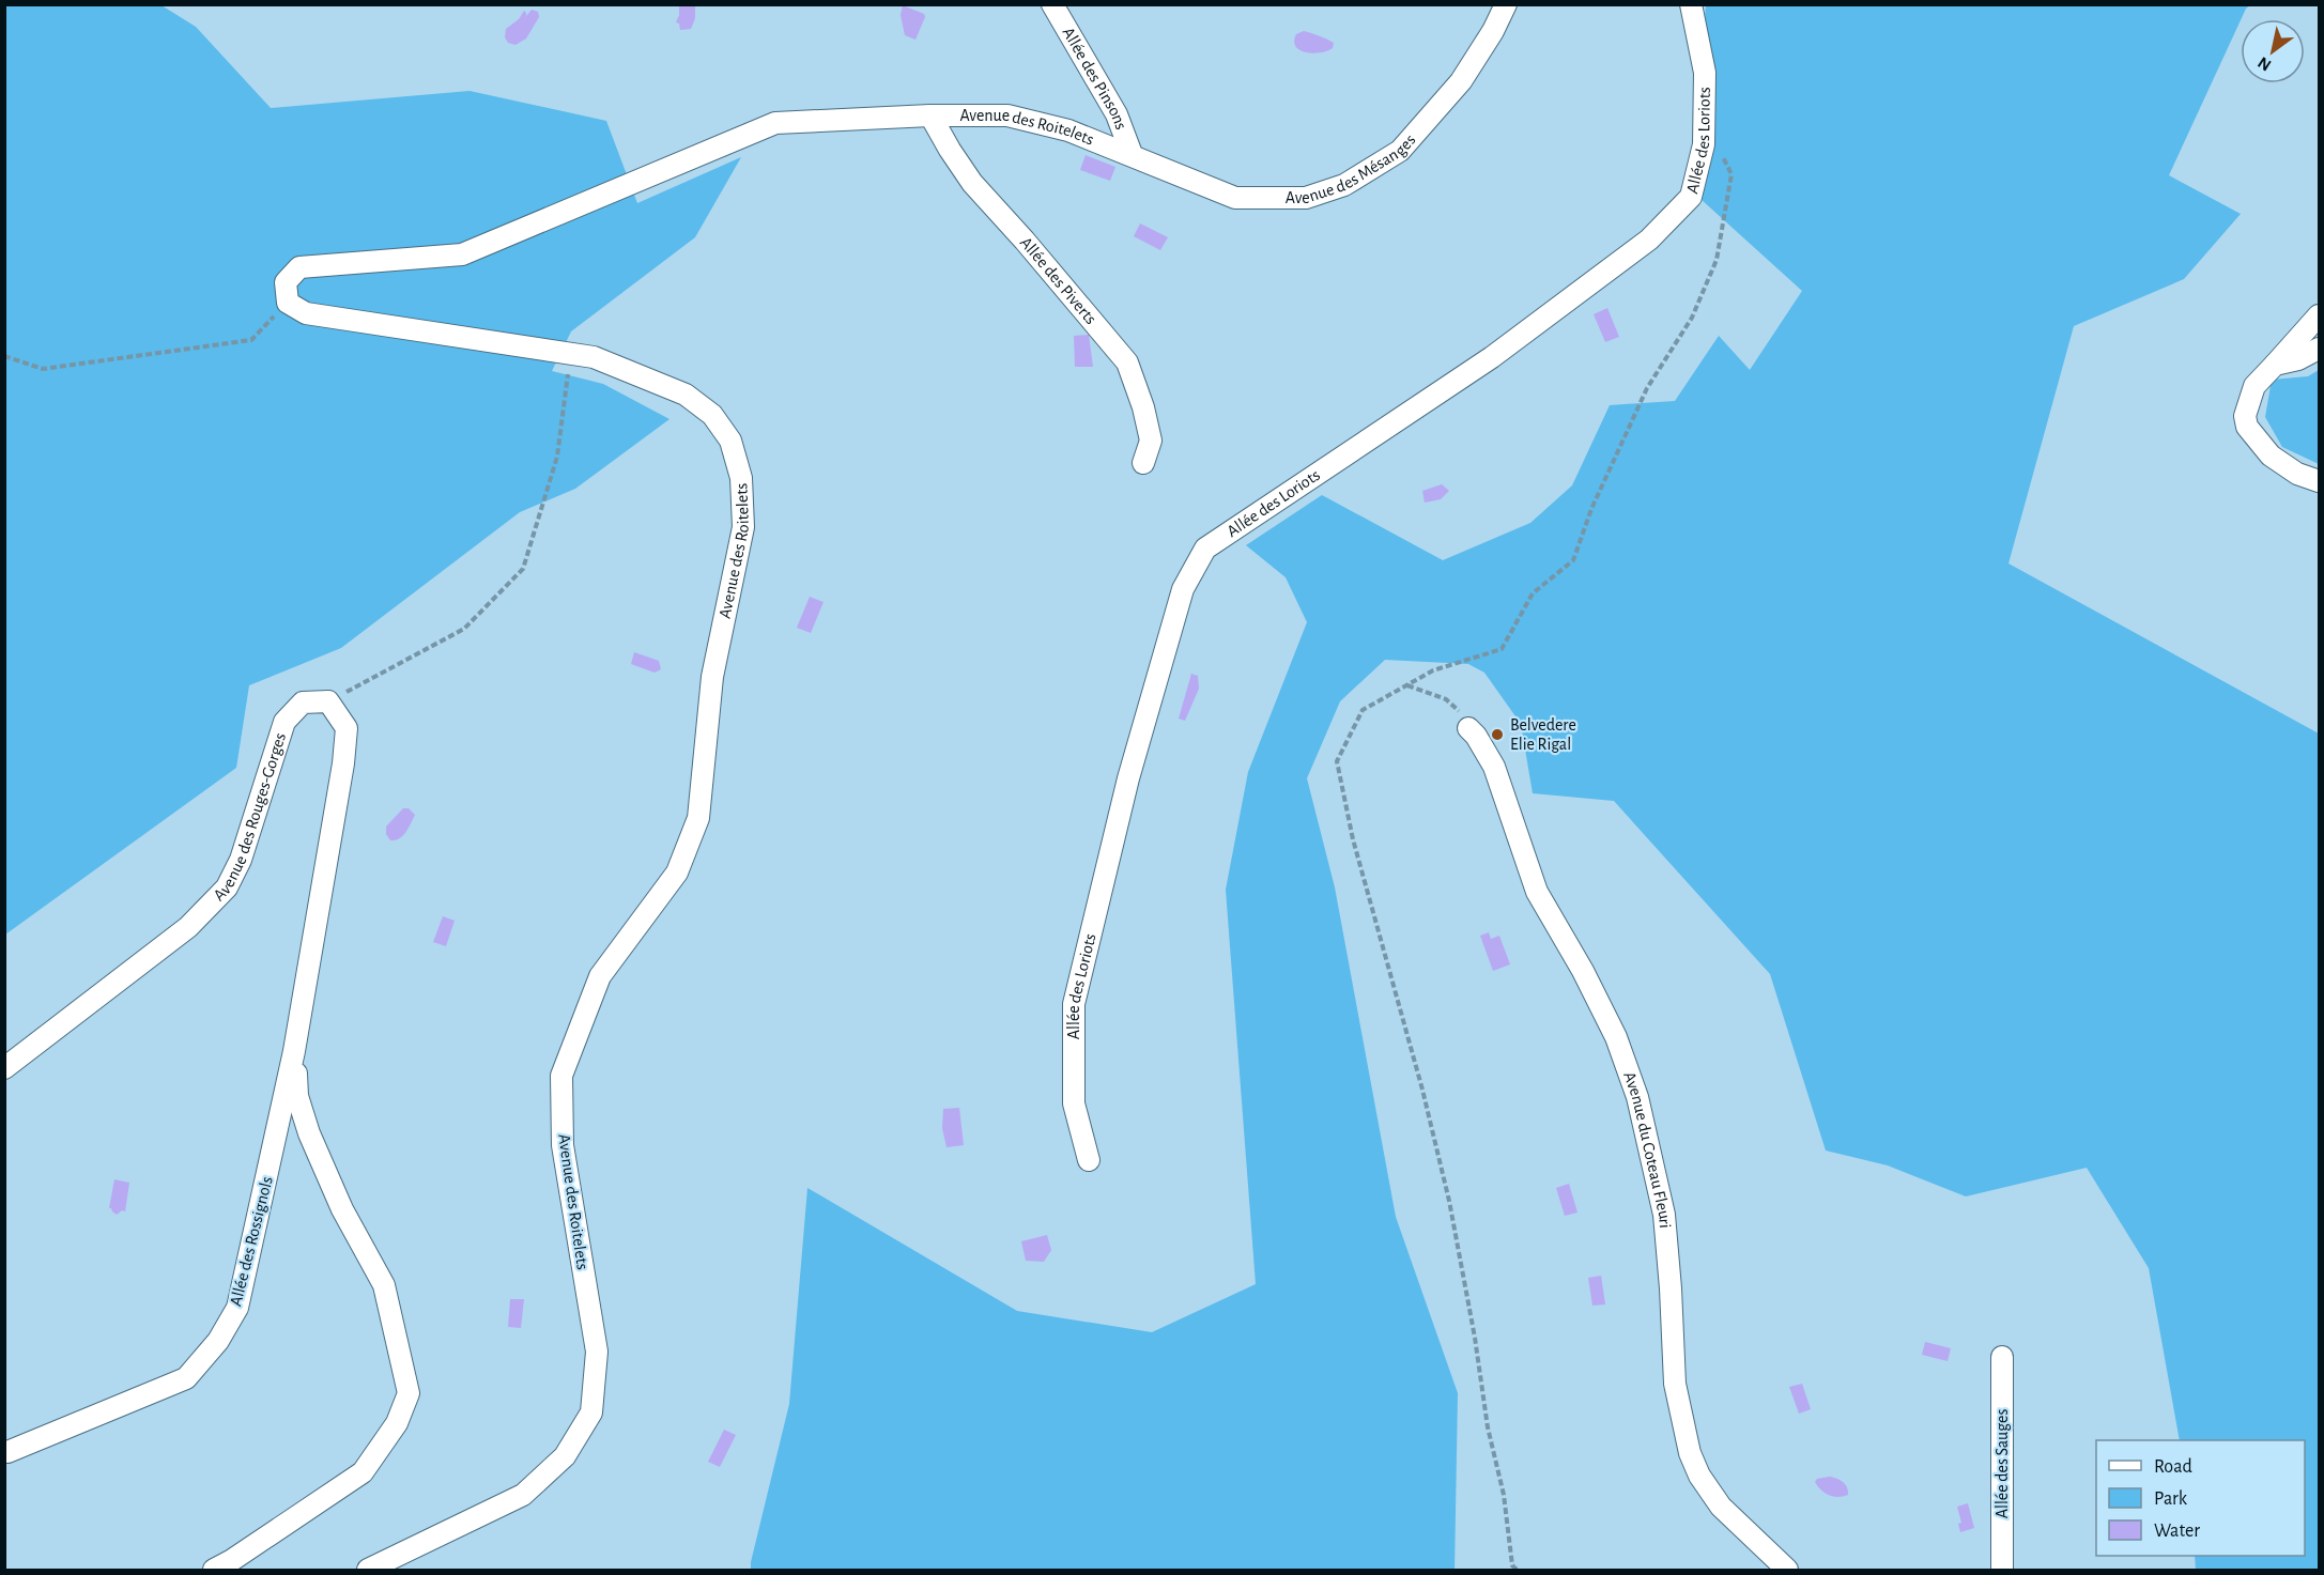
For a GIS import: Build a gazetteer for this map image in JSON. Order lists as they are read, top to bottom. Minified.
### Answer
{"streets":{"street":["Allée des Pinsons","Avenue des Roitelets","Allée des Loriots","Avenue des Mésanges","Allée des Piverts","Avenue des Rouges-Gorges","Avenue du Coteau Fleuri","Allée des Rossignols","Allée des Sauges"]},"crossings":[["Allée des Pinsons","Avenue des Roitelets"],["Allée des Pinsons","Avenue des Mésanges"],["Avenue des Roitelets","Avenue des Mésanges"],["Avenue des Roitelets","Allée des Piverts"]],"places":["Belvedere Elie Rigal"],"legend":["Road","Park","Water"],"north":"bottom left"}
